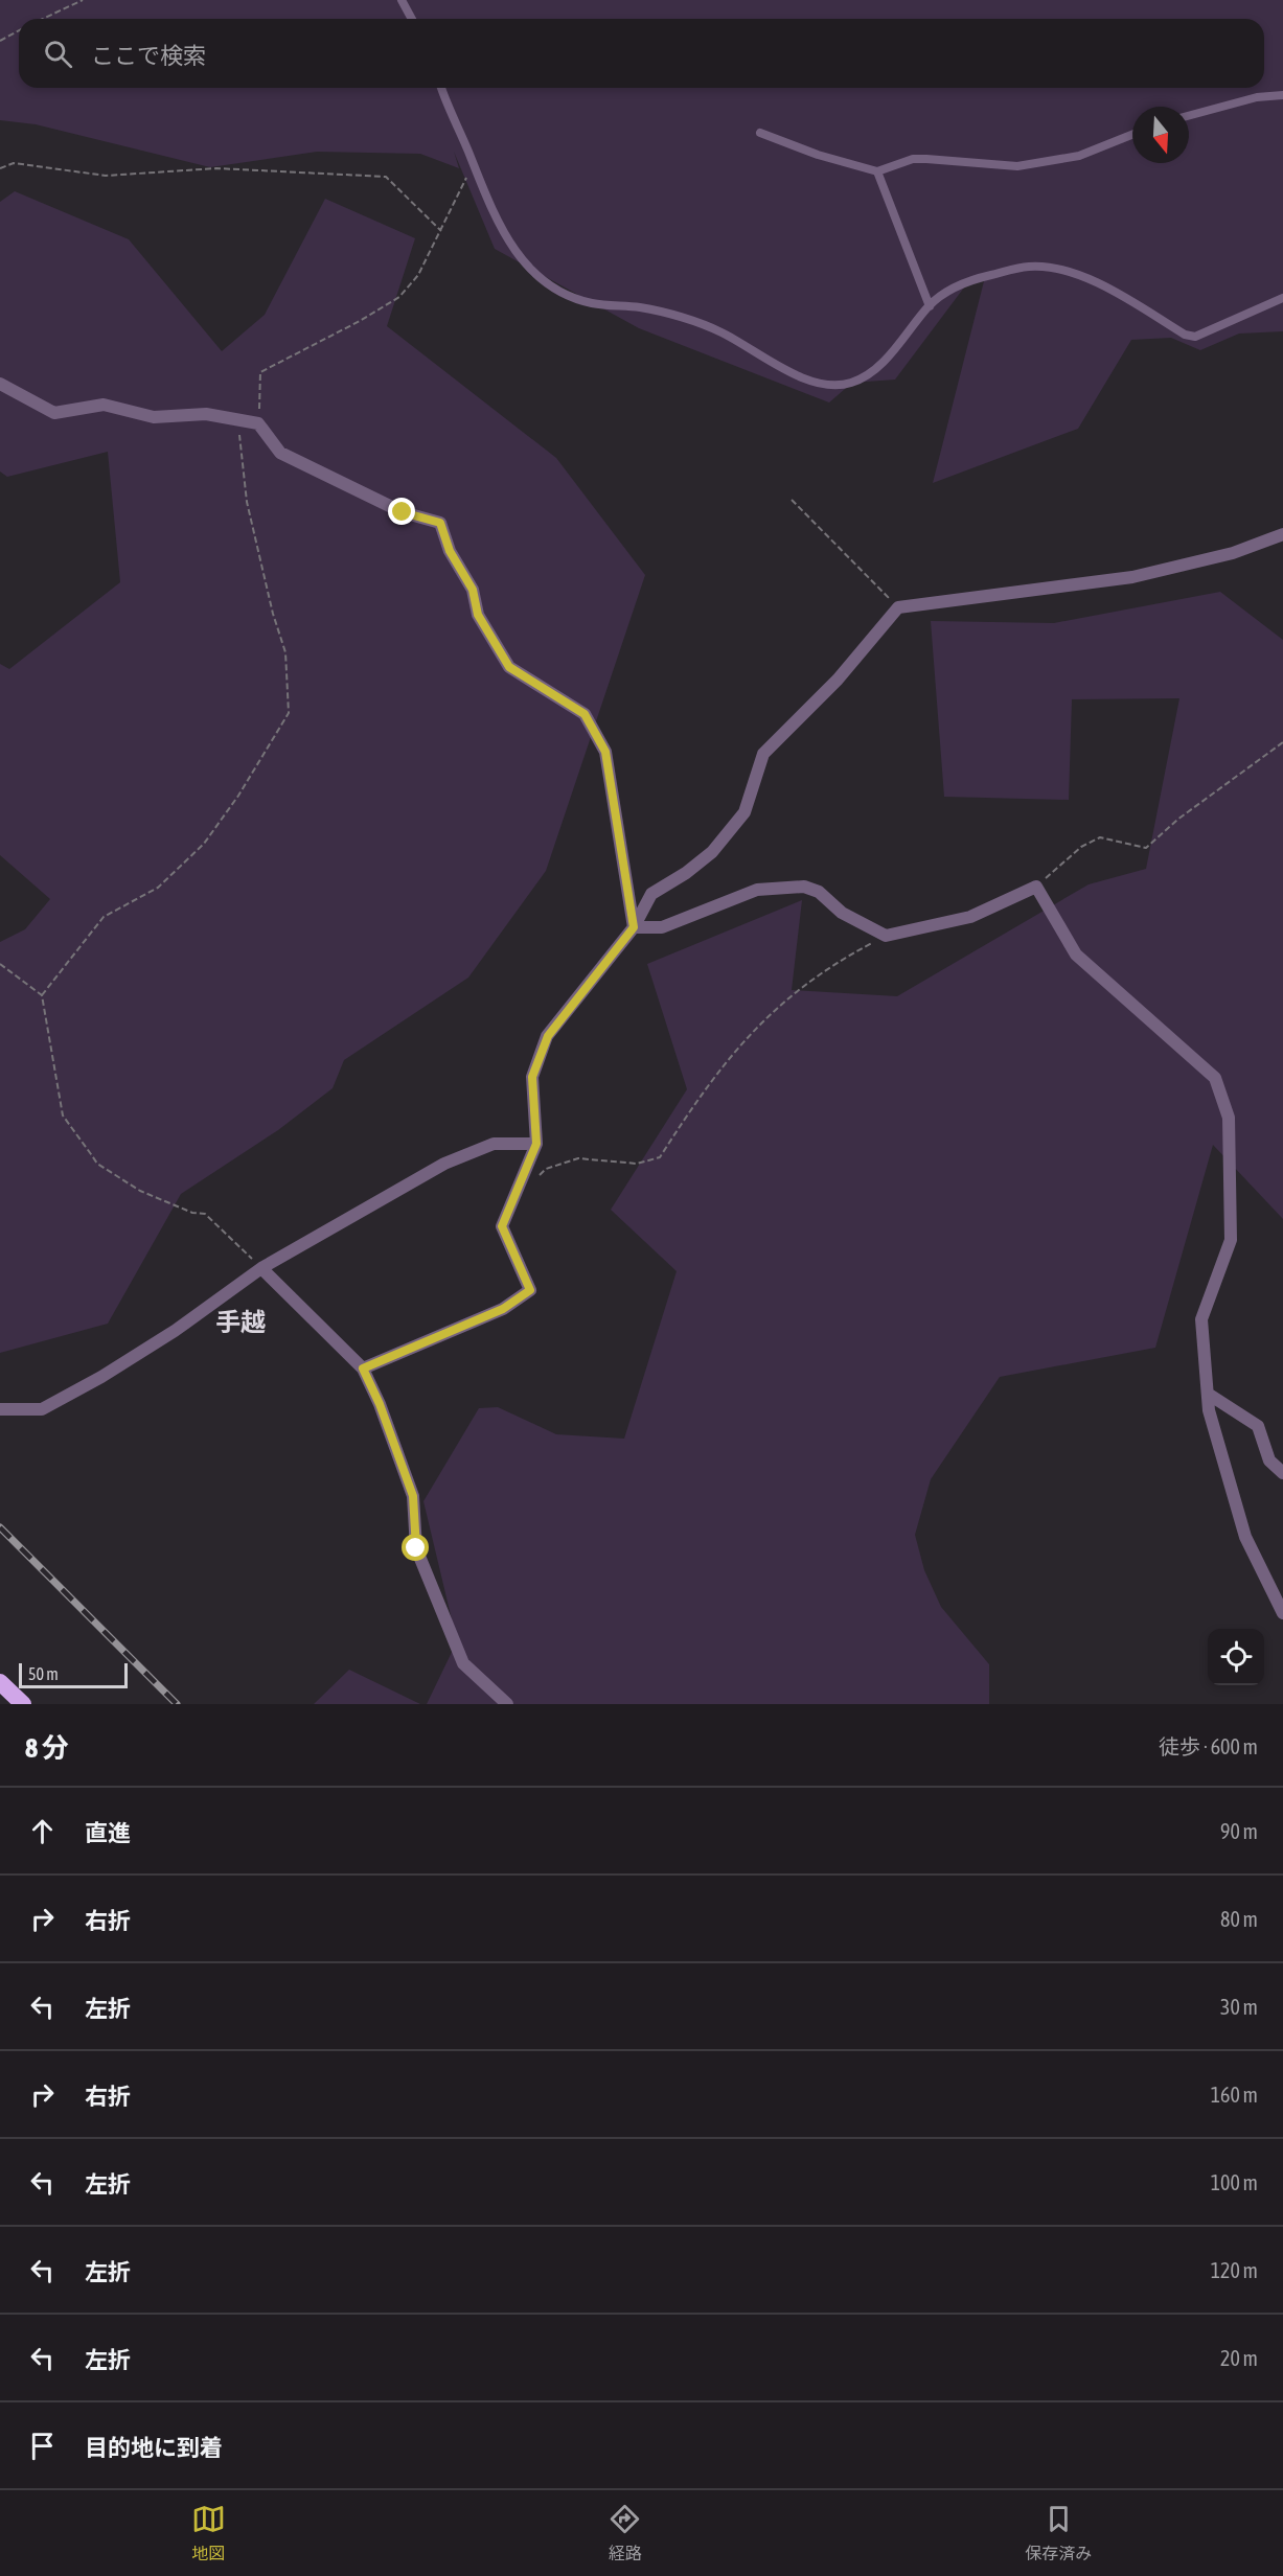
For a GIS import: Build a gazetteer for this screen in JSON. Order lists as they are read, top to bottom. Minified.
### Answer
{"districts":["手越"],"scale_bar":"50 m","north":"bottom","page":{"search":"ここで検索","scale":"50 m","heading":["8 分","徒歩 · 600 m"],"list":[["直進","90 m"],["右折","80 m"],["左折","30 m"],["右折","160 m"],["左折","100 m"],["左折","120 m"],["左折","20 m"],"目的地に到着"],"nav":["地図","経路","保存済み"]}}
